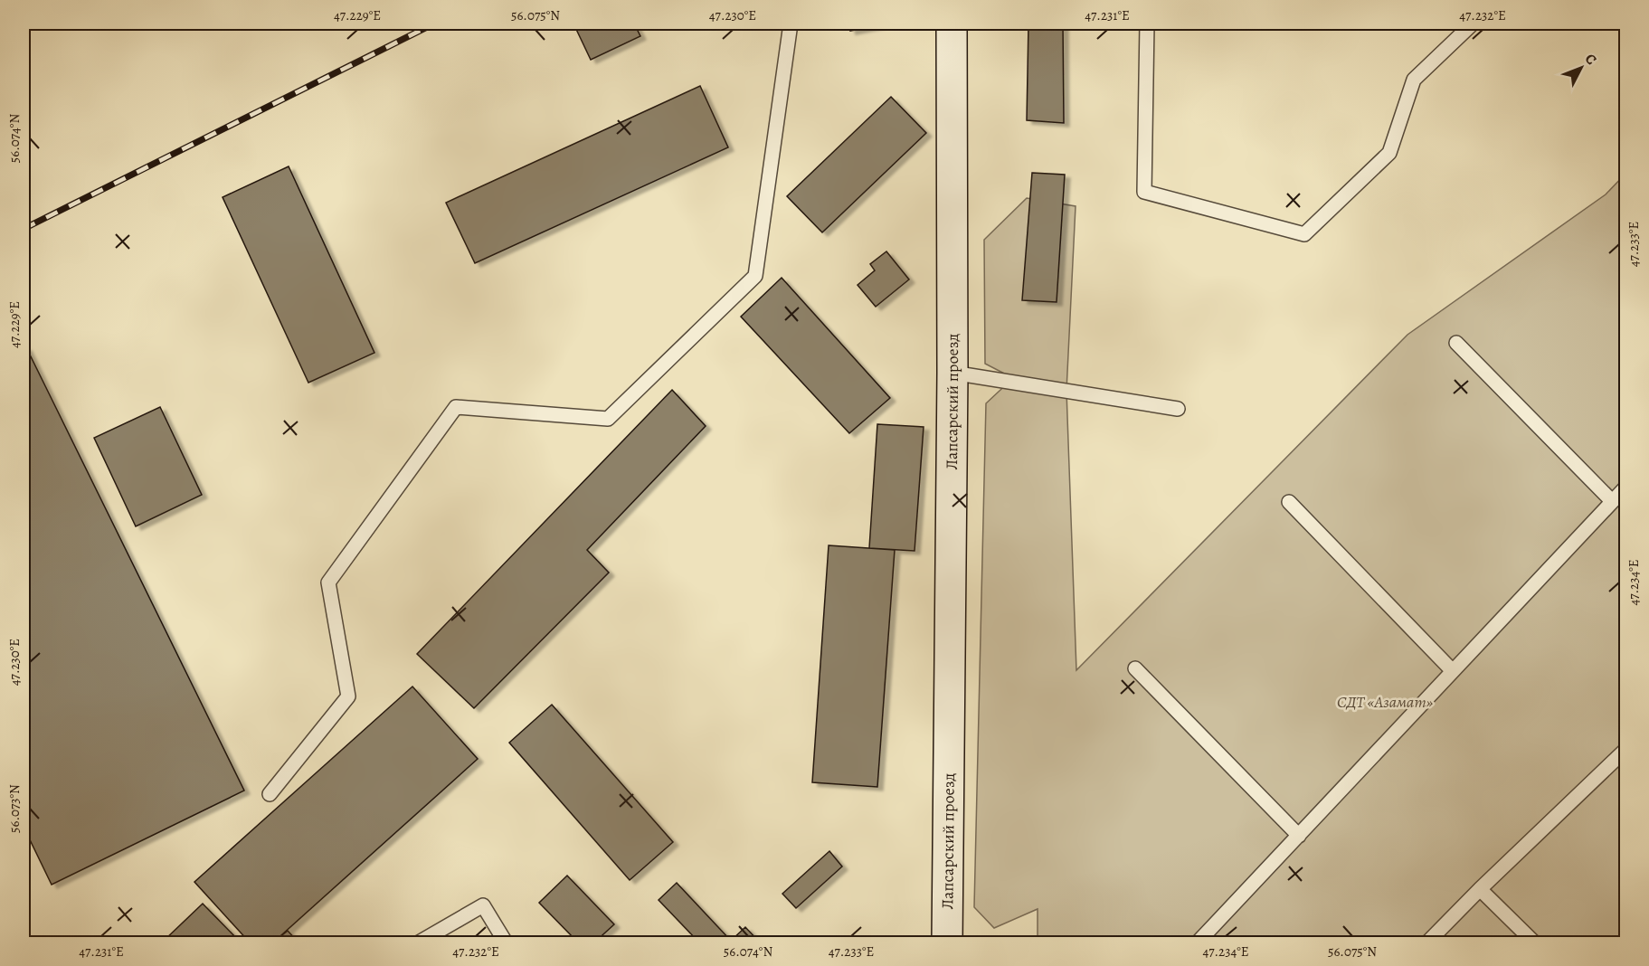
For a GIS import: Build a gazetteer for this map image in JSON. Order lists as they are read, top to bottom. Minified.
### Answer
{"streets":{"street":["Лапсарский проезд"]},"parks":["СДТ «Азамат»"],"north":"top right","coordinates":["47.229°E","56.075°N","47.230°E","47.231°E","47.232°E","56.074°N","47.233°E","47.234°E","56.073°N"]}
